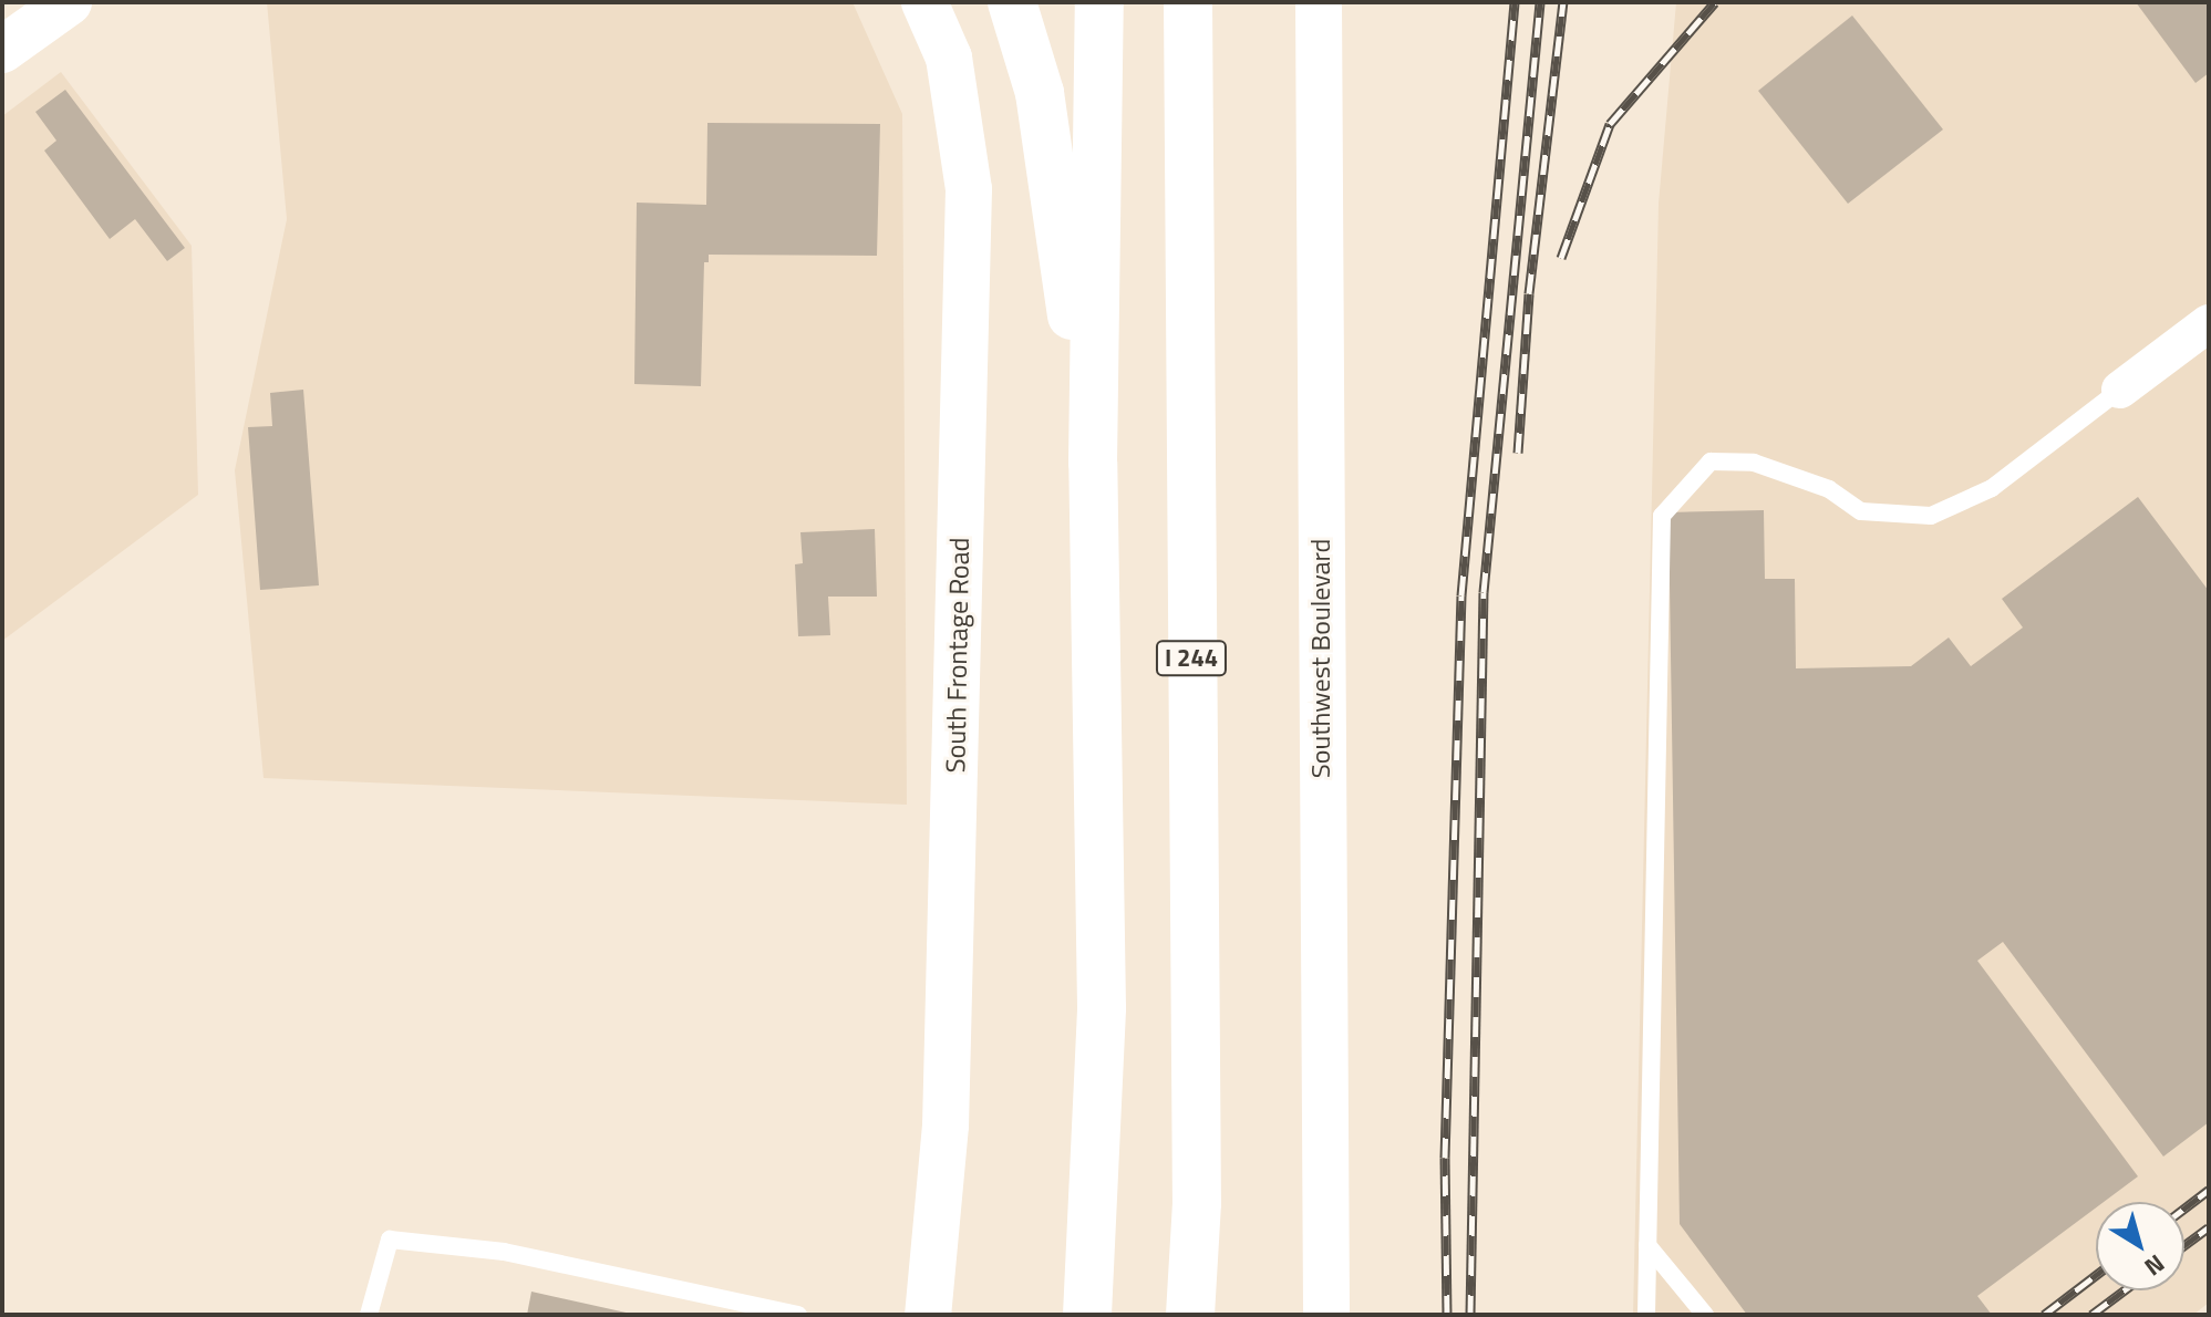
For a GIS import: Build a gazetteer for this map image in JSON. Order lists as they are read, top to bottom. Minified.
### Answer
{"streets":{"highway":["I 244"],"street":["South Frontage Road","Southwest Boulevard"]},"north":"bottom right"}
